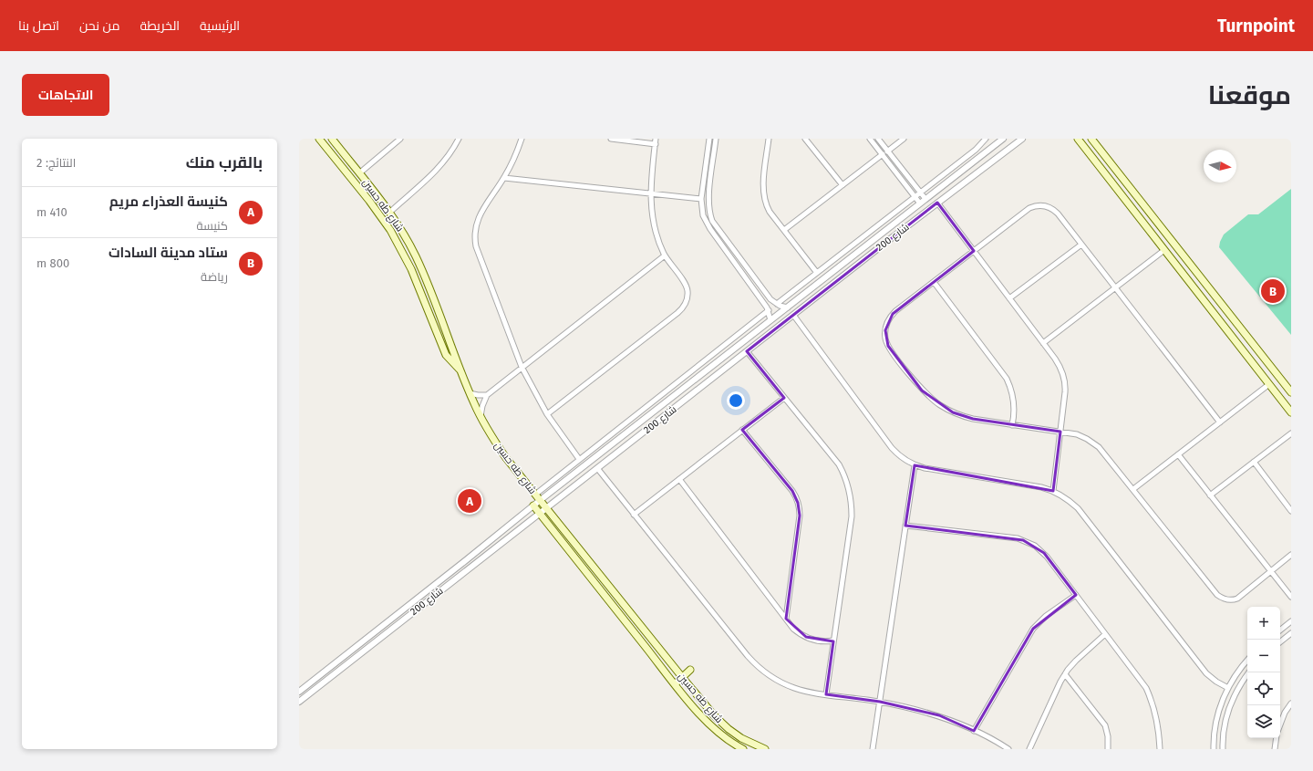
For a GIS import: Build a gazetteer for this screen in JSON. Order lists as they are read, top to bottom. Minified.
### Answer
{"streets":{"main road":["شارع طه حسين"],"street":["شارع 200"]},"crossings":[["شارع طه حسين","شارع 200"]],"north":"right","page":{"header":"Turnpoint","nav":["الرئيسية","الخريطة","من نحن","اتصل بنا"],"title":"موقعنا","buttons":"الاتجاهات","heading":["بالقرب منك","النتائج: 2"],"list":[{"mark":"A","name":"كنيسة العذراء مريم","note":"كنيسة","value":"410 m"},{"mark":"B","name":"ستاد مدينة السادات","note":"رياضة","value":"800 m"}],"pins":["B","A"],"map_buttons":["+","−"]}}
